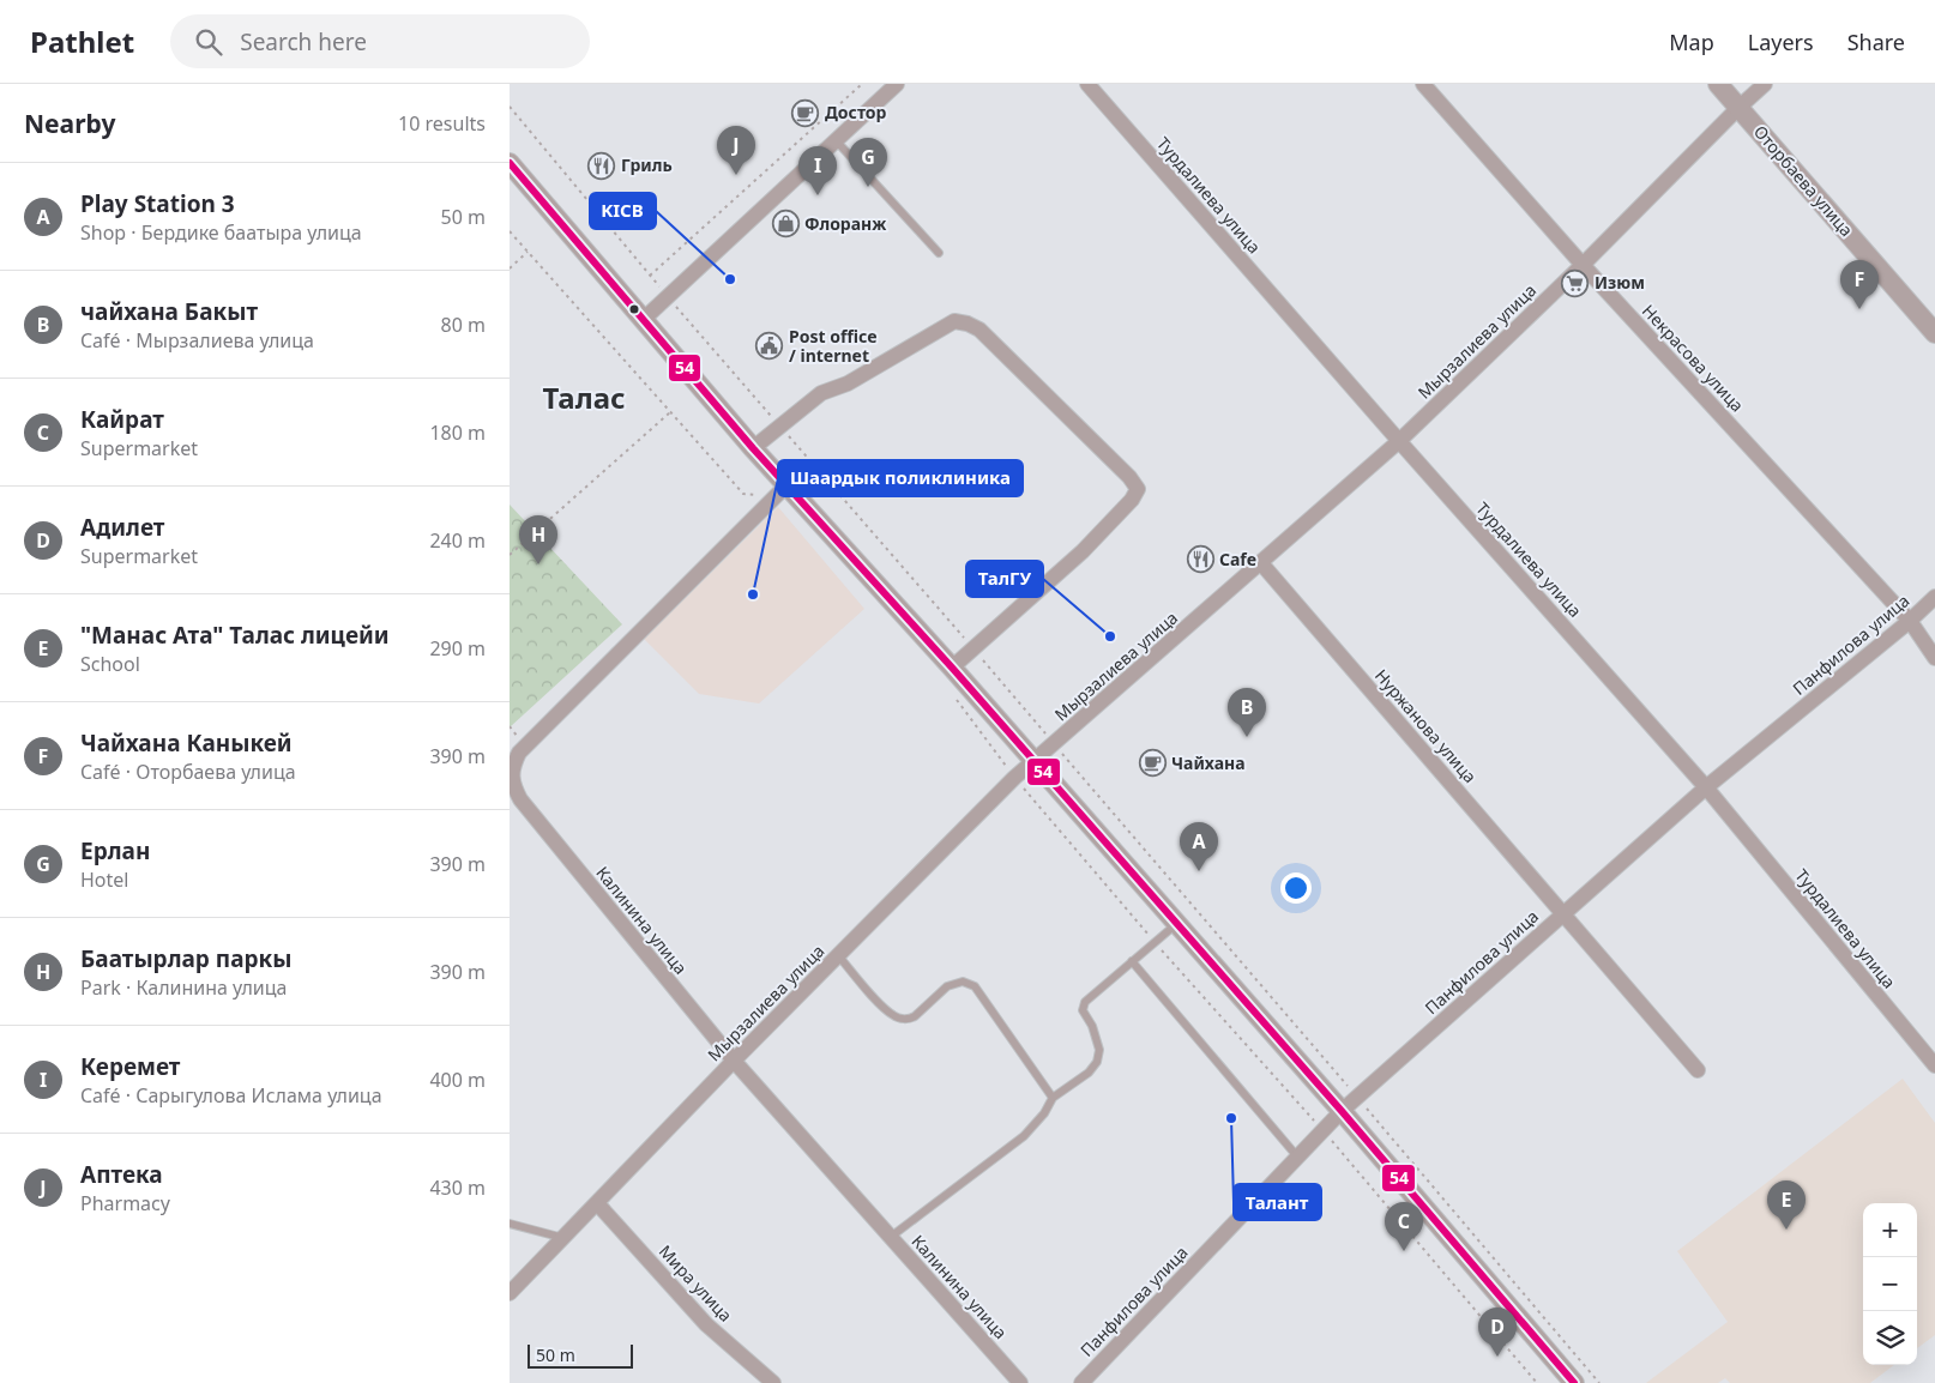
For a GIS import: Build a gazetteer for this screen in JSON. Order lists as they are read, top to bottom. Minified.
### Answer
{"streets":{"street":["Оторбаева улица","Турдалиева улица","Мырзалиева улица","Некрасова улица","Панфилова улица","Нуржанова улица","Калинина улица","Мира улица"]},"crossings":[["Оторбаева улица","Мырзалиева улица"],["Турдалиева улица","Мырзалиева улица"],["Турдалиева улица","Панфилова улица"],["Мырзалиева улица","Некрасова улица"],["Мырзалиева улица","Нуржанова улица"],["Мырзалиева улица","Калинина улица"],["Мырзалиева улица","Мира улица"],["Некрасова улица","Панфилова улица"],["Панфилова улица","Нуржанова улица"]],"districts":["Талас"],"places":{"cafe":["Достор","Чайхана"],"restaurant":["Гриль","Cafe"],"shop":["Флоранж"],"other":["KICB","Шаардык поликлиника","ТалГУ","Талант"],"supermarket":["Изюм"],"public building":["Post office / internet"]},"lines":["transit line 54"],"scale_bar":"50 m","page":{"header":"Pathlet","search":"Search here","nav":["Map","Layers","Share"],"heading":["Nearby","10 results"],"pins":["J","G","I","F","H","B","A","E","C","D"],"list":[{"mark":"A","name":"Play Station 3","note":"Shop · Бердике баатыра улица","value":"50 m"},{"mark":"B","name":"чайхана Бакыт","note":"Café · Мырзалиева улица","value":"80 m"},{"mark":"C","name":"Кайрат","note":"Supermarket","value":"180 m"},{"mark":"D","name":"Адилет","note":"Supermarket","value":"240 m"},{"mark":"E","name":"\"Манас Ата\" Талас лицейи","note":"School","value":"290 m"},{"mark":"F","name":"Чайхана Каныкей","note":"Café · Оторбаева улица","value":"390 m"},{"mark":"G","name":"Ерлан","note":"Hotel","value":"390 m"},{"mark":"H","name":"Баатырлар паркы","note":"Park · Калинина улица","value":"390 m"},{"mark":"I","name":"Керемет","note":"Café · Сарыгулова Ислама улица","value":"400 m"},{"mark":"J","name":"Аптека","note":"Pharmacy","value":"430 m"}],"map_buttons":["+","−"],"scale":"50 m"}}
